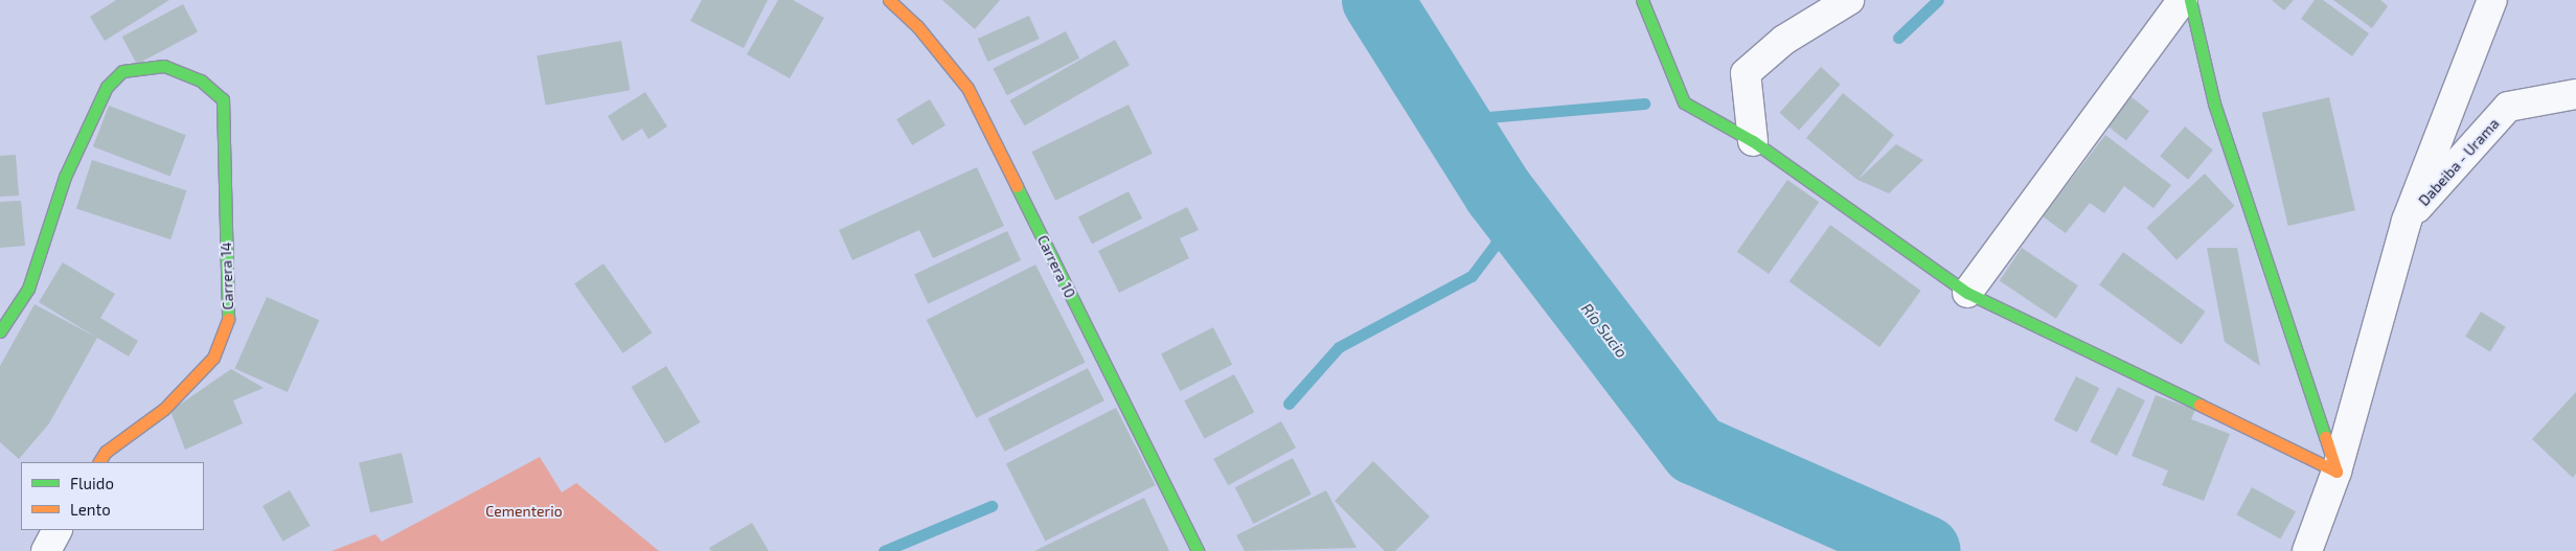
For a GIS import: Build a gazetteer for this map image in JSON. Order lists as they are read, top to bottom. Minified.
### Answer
{"streets":{"street":["Dabeiba - Urama","Carrera 10","Carrera 14"]},"water":["Río Sucio"],"parks":["Cementerio"],"legend":["Fluido","Lento"]}
